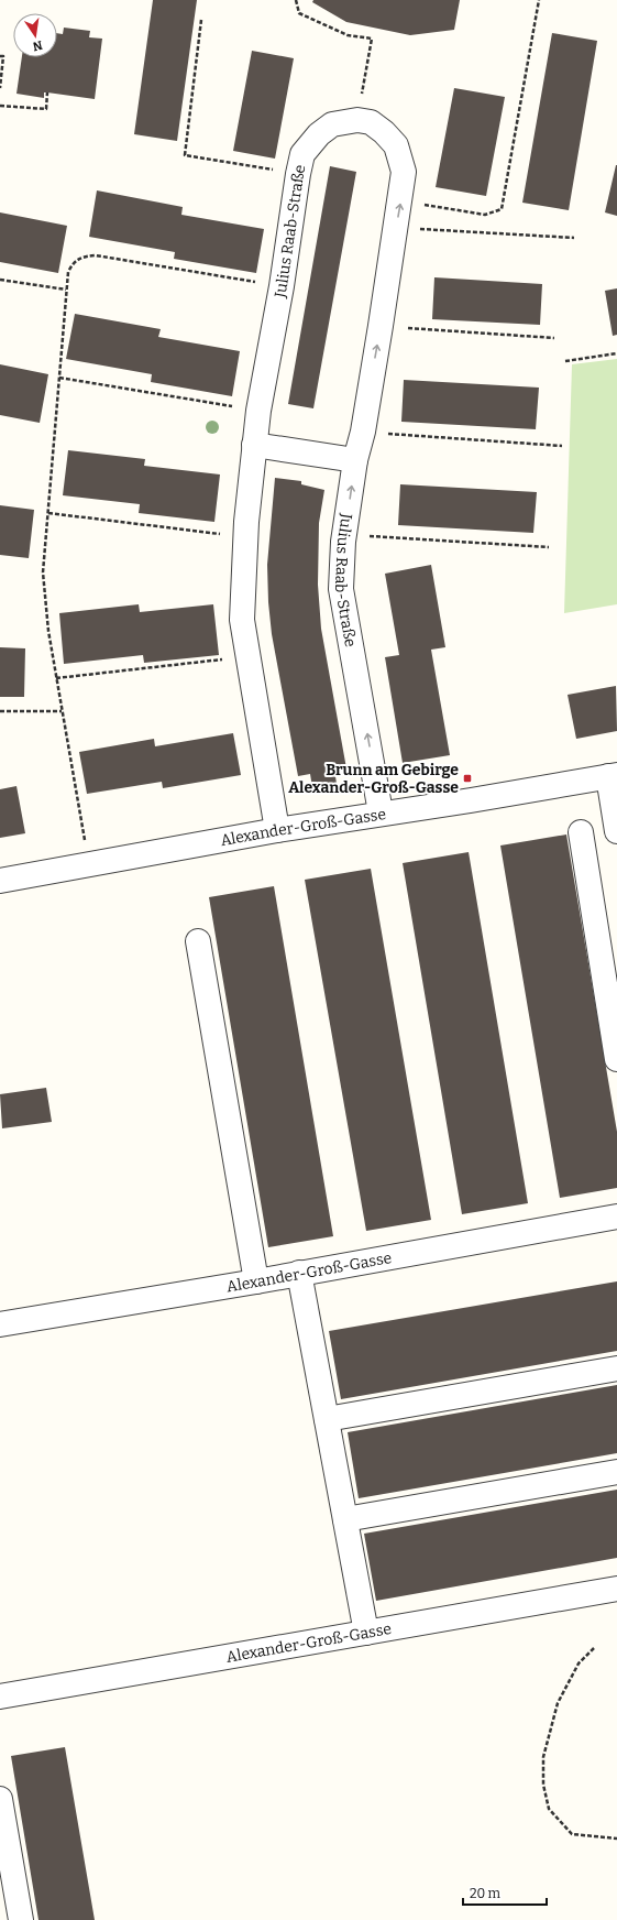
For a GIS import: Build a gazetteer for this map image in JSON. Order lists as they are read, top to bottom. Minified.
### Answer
{"streets":{"street":["Julius Raab-Straße","Alexander-Groß-Gasse"]},"crossings":[["Julius Raab-Straße","Alexander-Groß-Gasse"]],"places":{"transit":["Brunn am Gebirge Alexander-Groß-Gasse"]},"scale_bar":"20 m","north":"bottom"}
